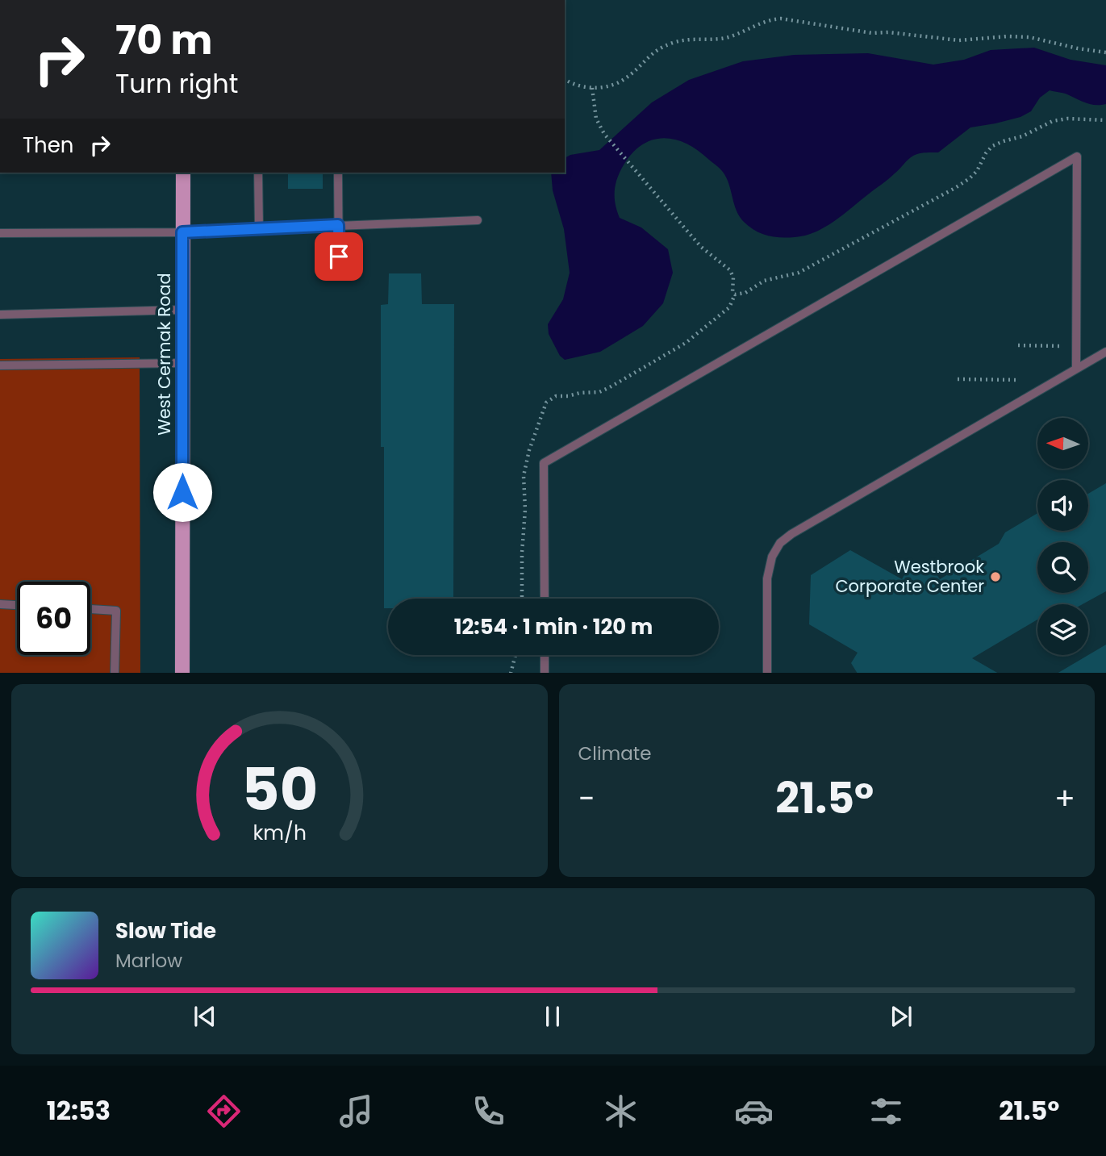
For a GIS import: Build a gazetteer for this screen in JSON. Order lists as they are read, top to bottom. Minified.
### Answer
{"streets":{"main road":["West Cermak Road"]},"places":["Westbrook Corporate Center"],"north":"left","page":{"turn":["70 m","Turn right"],"then":"Then","limit":"60","trip":"12:54 · 1 min · 120 m","tile":"Climate","heat":["−","21.5°","+"],"song":["Slow Tide","Marlow"],"tabs":["12:53","21.5°"],"gauge":["50","km/h"]}}
